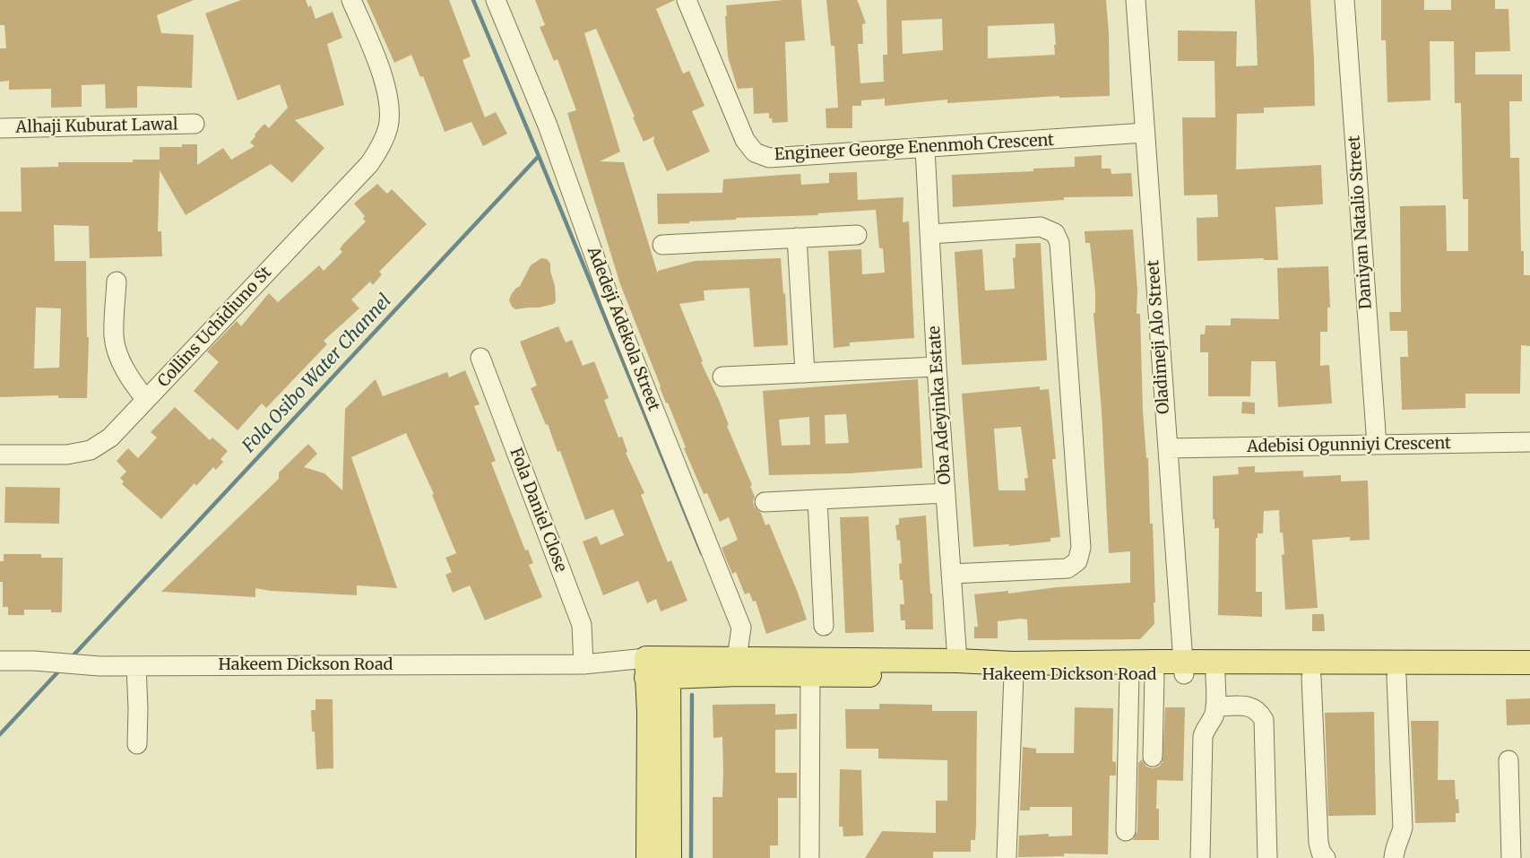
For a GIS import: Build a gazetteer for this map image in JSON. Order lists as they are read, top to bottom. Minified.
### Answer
{"streets":{"main road":["Hakeem Dickson Road"],"street":["Alhaji Kuburat Lawal","Engineer George Enenmoh Crescent","Daniyan Natalio Street","Collins Uchidiuno St","Adedeji Adekola Street","Oladimeji Alo Street","Oba Adeyinka Estate","Adebisi Ogunniyi Crescent","Fola Daniel Close"]},"crossings":[["Engineer George Enenmoh Crescent","Oladimeji Alo Street"],["Engineer George Enenmoh Crescent","Oba Adeyinka Estate"],["Daniyan Natalio Street","Adebisi Ogunniyi Crescent"],["Adedeji Adekola Street","Hakeem Dickson Road"],["Oladimeji Alo Street","Adebisi Ogunniyi Crescent"],["Oladimeji Alo Street","Hakeem Dickson Road"],["Oba Adeyinka Estate","Hakeem Dickson Road"],["Fola Daniel Close","Hakeem Dickson Road"]],"water":["Fola Osibo Water Channel"]}
